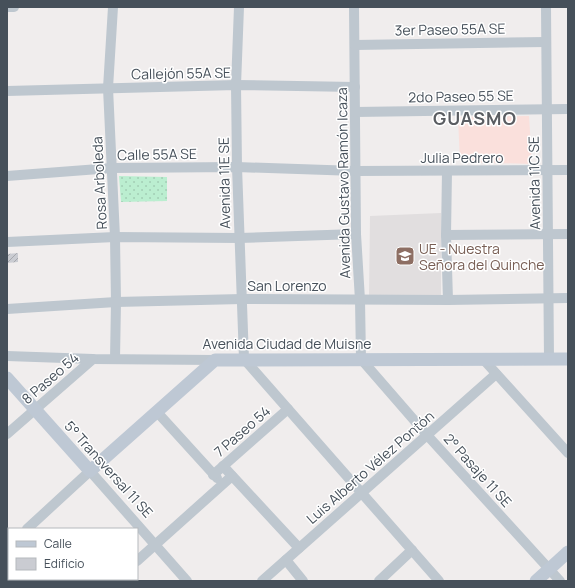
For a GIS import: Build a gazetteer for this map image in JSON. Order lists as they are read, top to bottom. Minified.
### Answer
{"streets":{"street":["3er Paseo 55A SE","Callejón 55A SE","2do Paseo 55 SE","Calle 55A SE","Julia Pedrero","Rosa Arboleda","Avenida 11E SE","Avenida Gustavo Ramón Icaza","Avenida 11C SE","San Lorenzo","Avenida Ciudad de Muisne","8 Paseo 54","7 Paseo 54","Luis Alberto Vélez Pontón","5° Transversal 11 SE","2° Pasaje 11 SE"]},"crossings":[["3er Paseo 55A SE","Avenida Gustavo Ramón Icaza"],["3er Paseo 55A SE","Avenida 11C SE"],["Callejón 55A SE","Rosa Arboleda"],["Callejón 55A SE","Avenida 11E SE"],["Callejón 55A SE","Avenida Gustavo Ramón Icaza"],["2do Paseo 55 SE","Avenida Gustavo Ramón Icaza"],["2do Paseo 55 SE","Avenida 11C SE"],["Calle 55A SE","Julia Pedrero"],["Calle 55A SE","Rosa Arboleda"],["Calle 55A SE","Avenida 11E SE"],["Calle 55A SE","Avenida Gustavo Ramón Icaza"],["Julia Pedrero","Avenida Gustavo Ramón Icaza"],["Julia Pedrero","Avenida 11C SE"],["Rosa Arboleda","San Lorenzo"],["Rosa Arboleda","Avenida Ciudad de Muisne"],["Avenida 11E SE","San Lorenzo"],["Avenida 11E SE","Avenida Ciudad de Muisne"],["Avenida Gustavo Ramón Icaza","San Lorenzo"],["Avenida Gustavo Ramón Icaza","Avenida Ciudad de Muisne"],["Avenida Gustavo Ramón Icaza","2° Pasaje 11 SE"],["Avenida 11C SE","San Lorenzo"],["Avenida 11C SE","Avenida Ciudad de Muisne"],["Avenida Ciudad de Muisne","8 Paseo 54"],["Avenida Ciudad de Muisne","2° Pasaje 11 SE"],["8 Paseo 54","5° Transversal 11 SE"],["7 Paseo 54","5° Transversal 11 SE"],["Luis Alberto Vélez Pontón","2° Pasaje 11 SE"]],"districts":["GUASMO"],"places":{"school or university":["UE - Nuestra Señora del Quinche"]},"legend":["Calle","Edificio"]}
